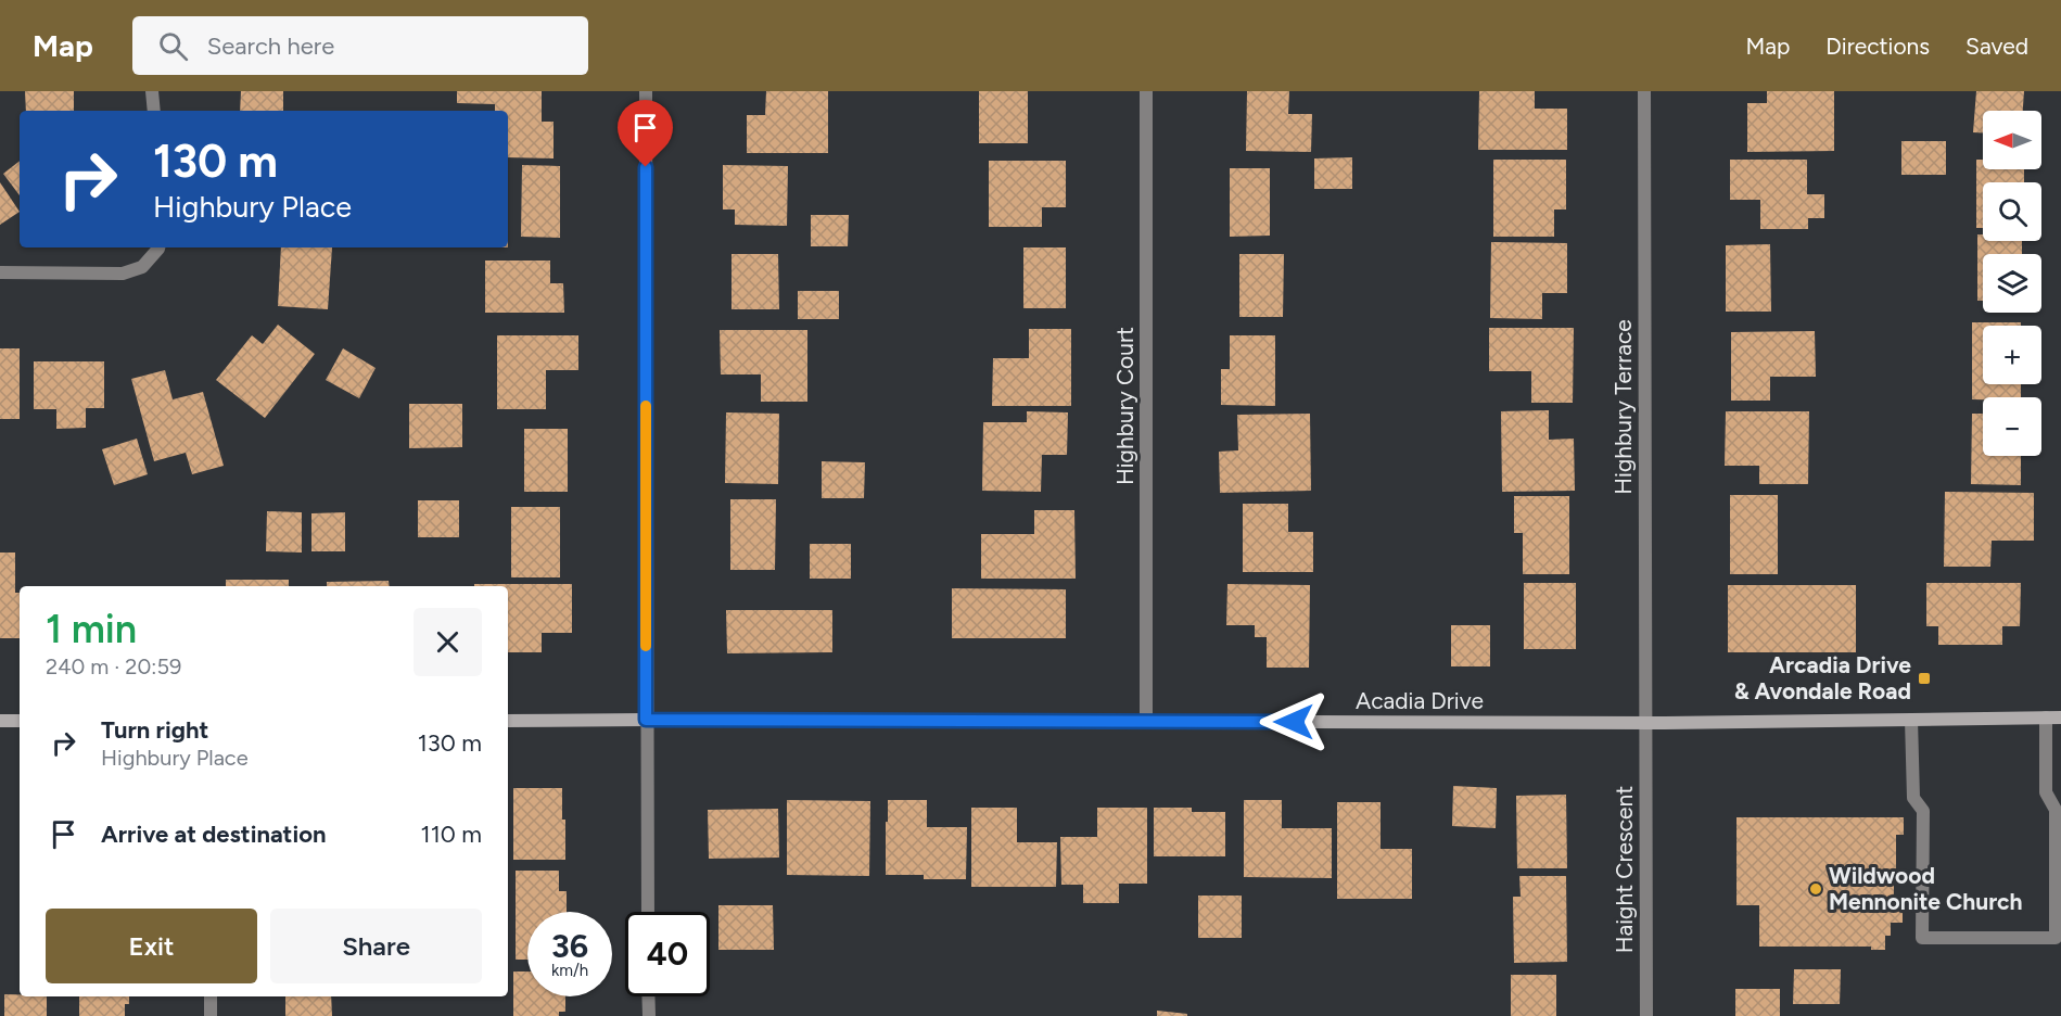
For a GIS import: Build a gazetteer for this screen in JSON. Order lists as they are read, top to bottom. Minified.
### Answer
{"streets":{"street":["Highbury Court","Highbury Terrace","Acadia Drive","Haight Crescent"]},"crossings":[["Highbury Court","Acadia Drive"],["Highbury Terrace","Acadia Drive"],["Highbury Terrace","Haight Crescent"],["Acadia Drive","Haight Crescent"]],"places":{"transit":["Arcadia Drive & Avondale Road"],"other":["Wildwood Mennonite Church"]},"north":"left","page":{"header":"Map","search":"Search here","nav":["Map","Directions","Saved"],"map_buttons":["+","−"],"turn":["130 m","Highbury Place"],"heading":["1 min","240 m · 20:59"],"list":[{"name":"Turn right","note":"Highbury Place","value":"130 m"},{"name":"Arrive at destination","value":"110 m"}],"buttons":["Exit","Share"],"speed":"36 km/h","limit":"40"}}
